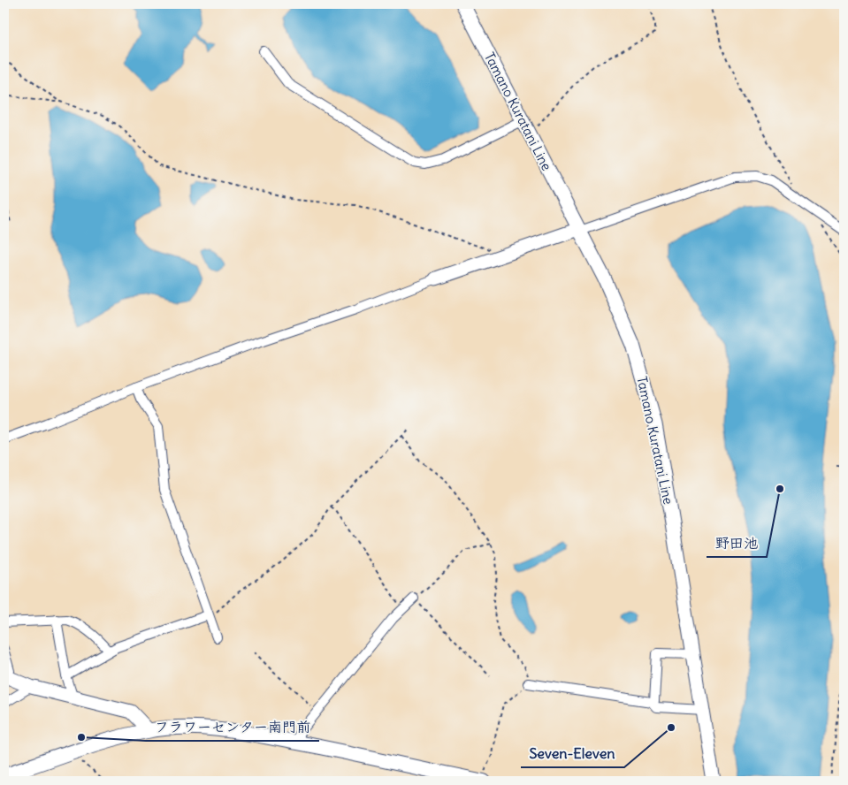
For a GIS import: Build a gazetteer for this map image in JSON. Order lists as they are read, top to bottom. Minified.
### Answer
{"streets":{"main road":["Tamano Kuratani Line"]},"places":["野田池","Seven-Eleven","フラワーセンター南門前"]}
